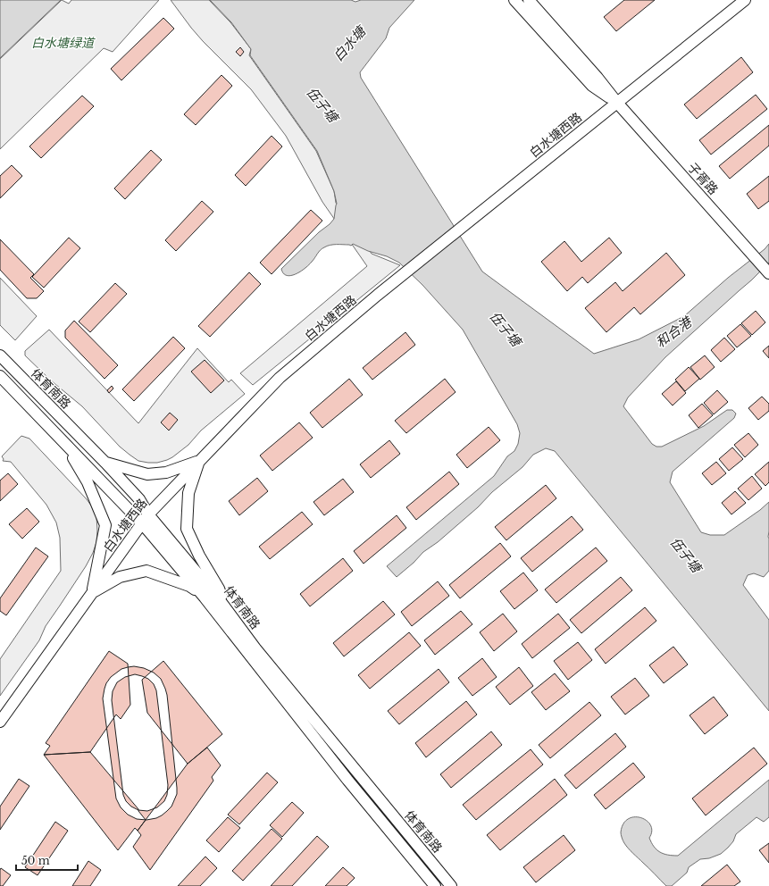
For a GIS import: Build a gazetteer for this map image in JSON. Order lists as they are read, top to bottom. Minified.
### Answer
{"streets":{"street":["白水塘西路","子胥路","体育南路"]},"crossings":[["白水塘西路","子胥路"],["白水塘西路","体育南路"]],"water":["白水塘","伍子塘","和合港"],"parks":["白水塘绿道"],"scale_bar":"50 m"}
